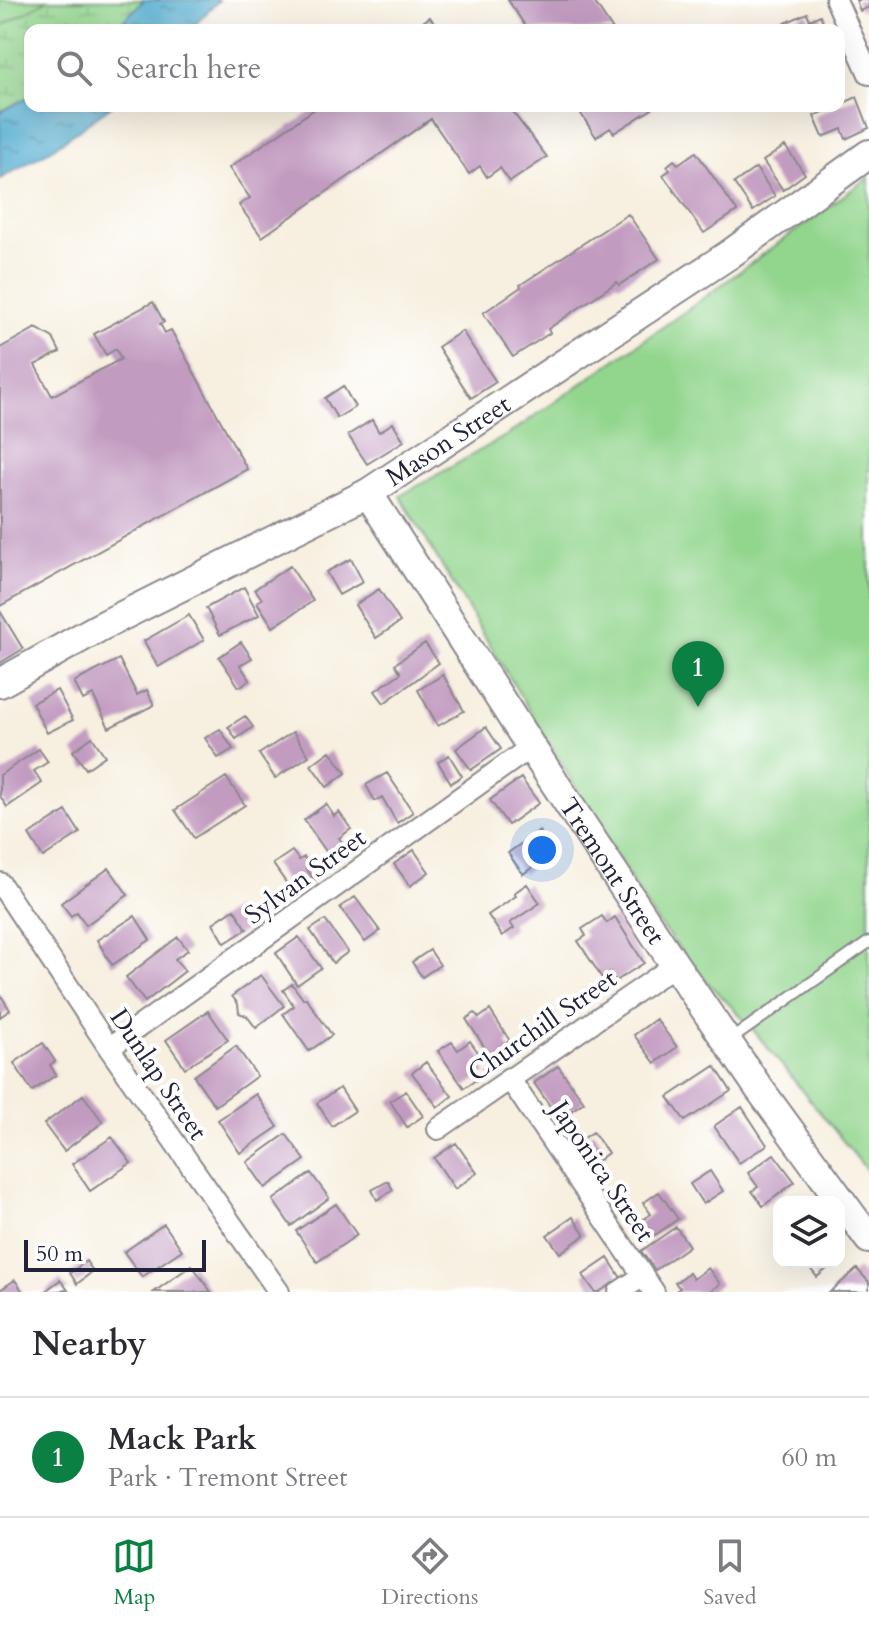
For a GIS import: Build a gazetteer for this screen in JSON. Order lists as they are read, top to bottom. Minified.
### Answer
{"streets":{"street":["Mason Street","Tremont Street","Sylvan Street","Churchill Street","Dunlap Street","Japonica Street"]},"crossings":[["Mason Street","Tremont Street"],["Tremont Street","Sylvan Street"],["Tremont Street","Churchill Street"],["Sylvan Street","Dunlap Street"],["Churchill Street","Japonica Street"]],"scale_bar":"50 m","page":{"search":"Search here","pins":"1","scale":"50 m","heading":"Nearby","list":[{"mark":"1","name":"Mack Park","note":"Park · Tremont Street","value":"60 m"}],"nav":["Map","Directions","Saved"]}}
